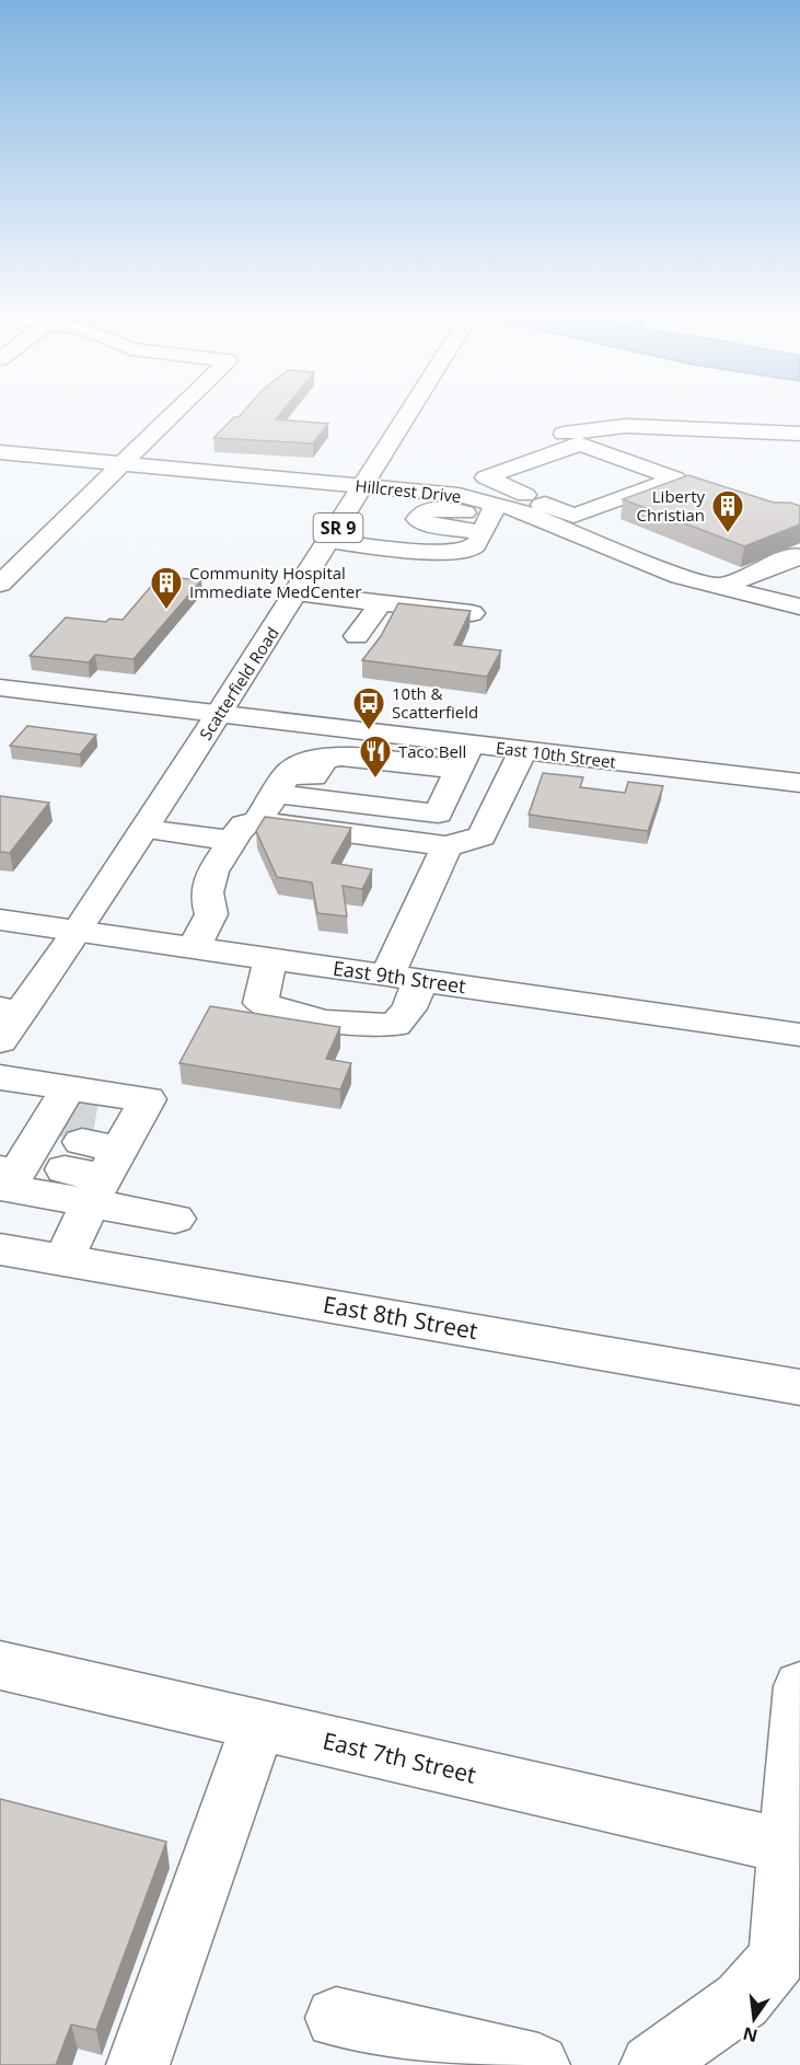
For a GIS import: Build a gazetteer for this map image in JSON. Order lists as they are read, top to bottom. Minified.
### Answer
{"streets":{"street":["Hillcrest Drive","SR 9","Scatterfield Road","East 10th Street","East 9th Street","East 8th Street","East 7th Street"]},"crossings":[["Hillcrest Drive","Scatterfield Road"],["Scatterfield Road","East 10th Street"],["Scatterfield Road","East 9th Street"]],"places":{"building":["Liberty Christian","Community Hospital Immediate MedCenter"],"bus stop":["10th & Scatterfield"],"restaurant":["Taco Bell"]},"north":"bottom"}
